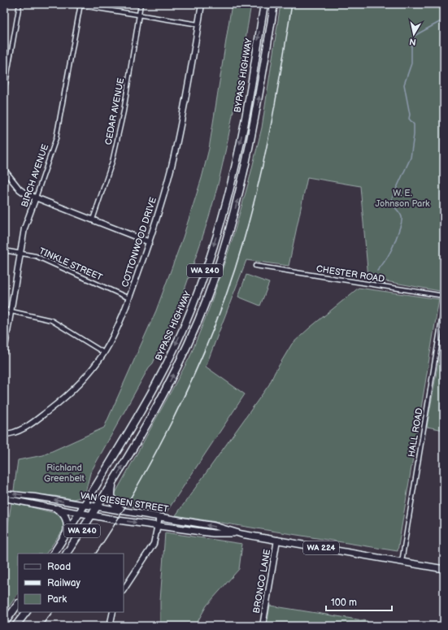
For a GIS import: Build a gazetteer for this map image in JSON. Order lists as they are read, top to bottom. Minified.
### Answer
{"streets":{"highway":["BYPASS HIGHWAY","WA 240"],"main road":["VAN GIESEN STREET","WA 224"],"street":["CEDAR AVENUE","BIRCH AVENUE","COTTONWOOD DRIVE","TINKLE STREET","CHESTER ROAD","HALL ROAD","BRONCO LANE"]},"crossings":[["BYPASS HIGHWAY","VAN GIESEN STREET"],["BIRCH AVENUE","TINKLE STREET"],["COTTONWOOD DRIVE","TINKLE STREET"],["WA 240","VAN GIESEN STREET"],["HALL ROAD","VAN GIESEN STREET"],["VAN GIESEN STREET","BRONCO LANE"]],"parks":["W. E. Johnson Park","Richland Greenbelt"],"legend":["Road","Railway","Park"],"scale_bar":"100 m","north":"bottom"}
